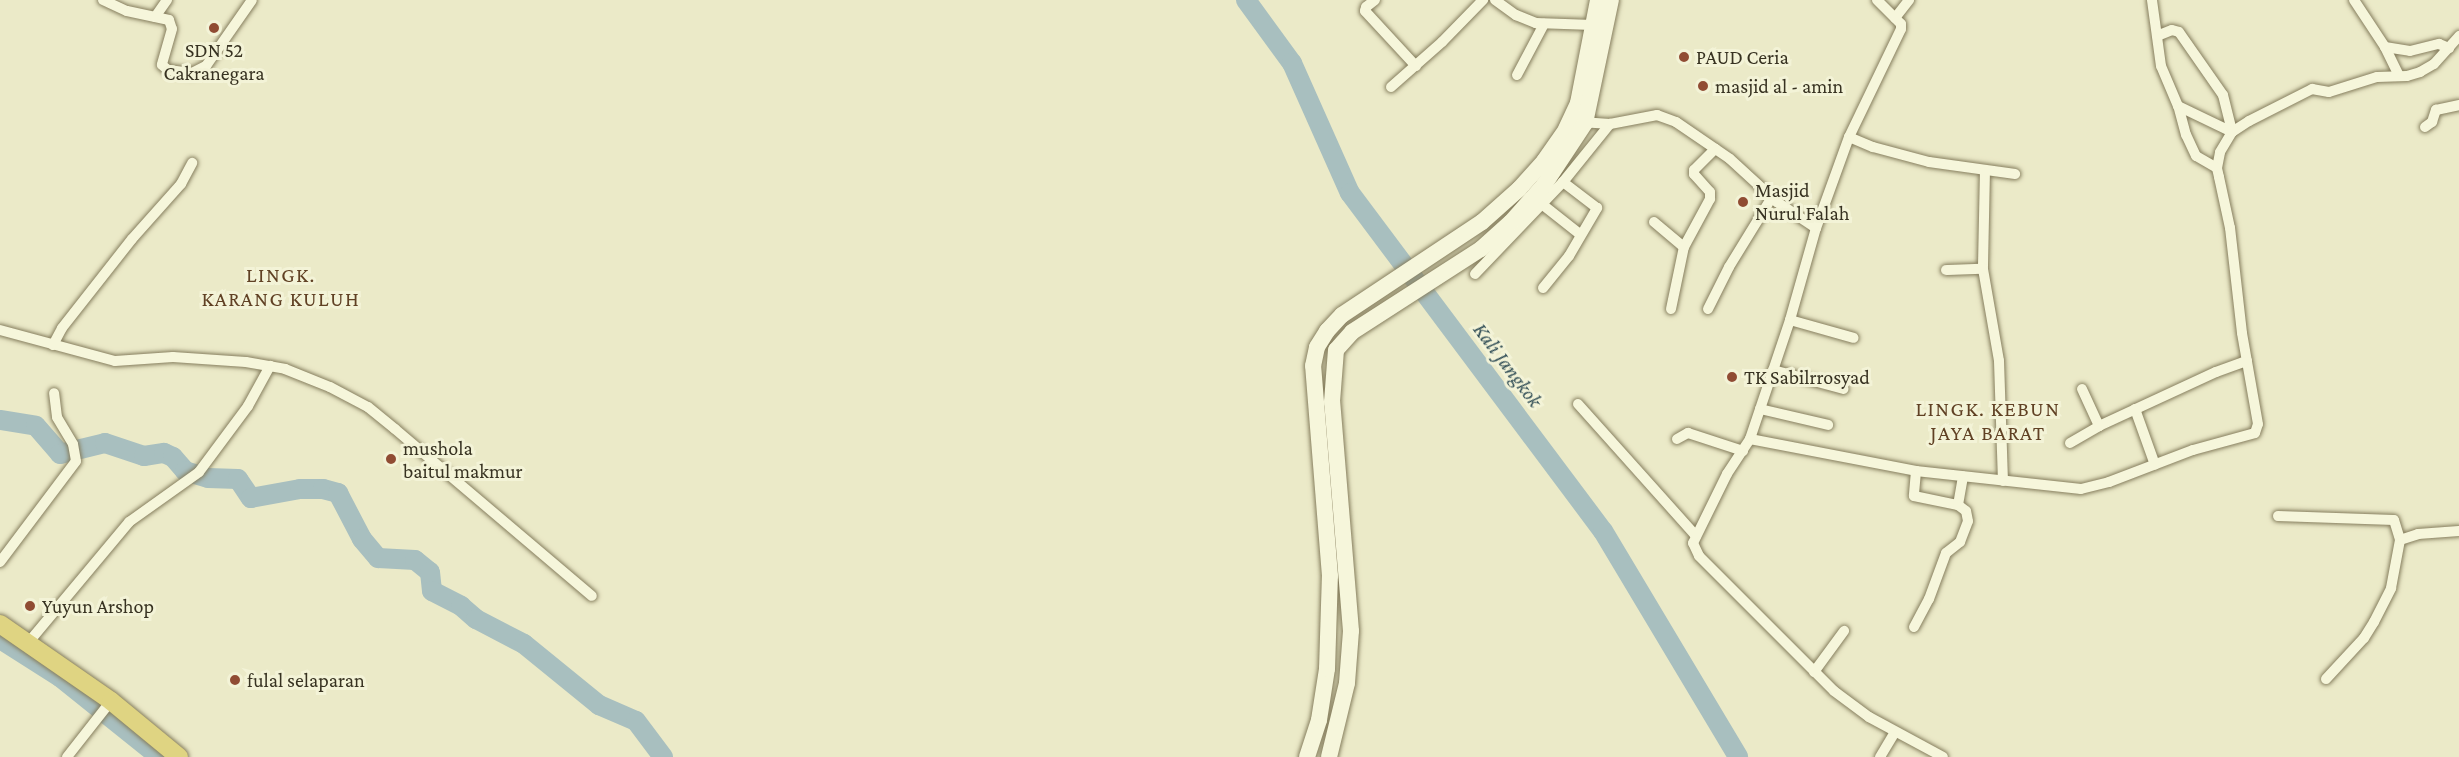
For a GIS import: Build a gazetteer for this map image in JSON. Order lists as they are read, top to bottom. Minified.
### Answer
{"districts":["LINGK. KARANG KULUH","LINGK. KEBUN JAYA BARAT"],"water":["Kali Jangkok"],"places":["SDN 52 Cakranegara","PAUD Ceria","masjid al - amin","Masjid Nurul Falah","TK Sabilrrosyad","mushola baitul makmur","Yuyun Arshop","fulal selaparan"]}
